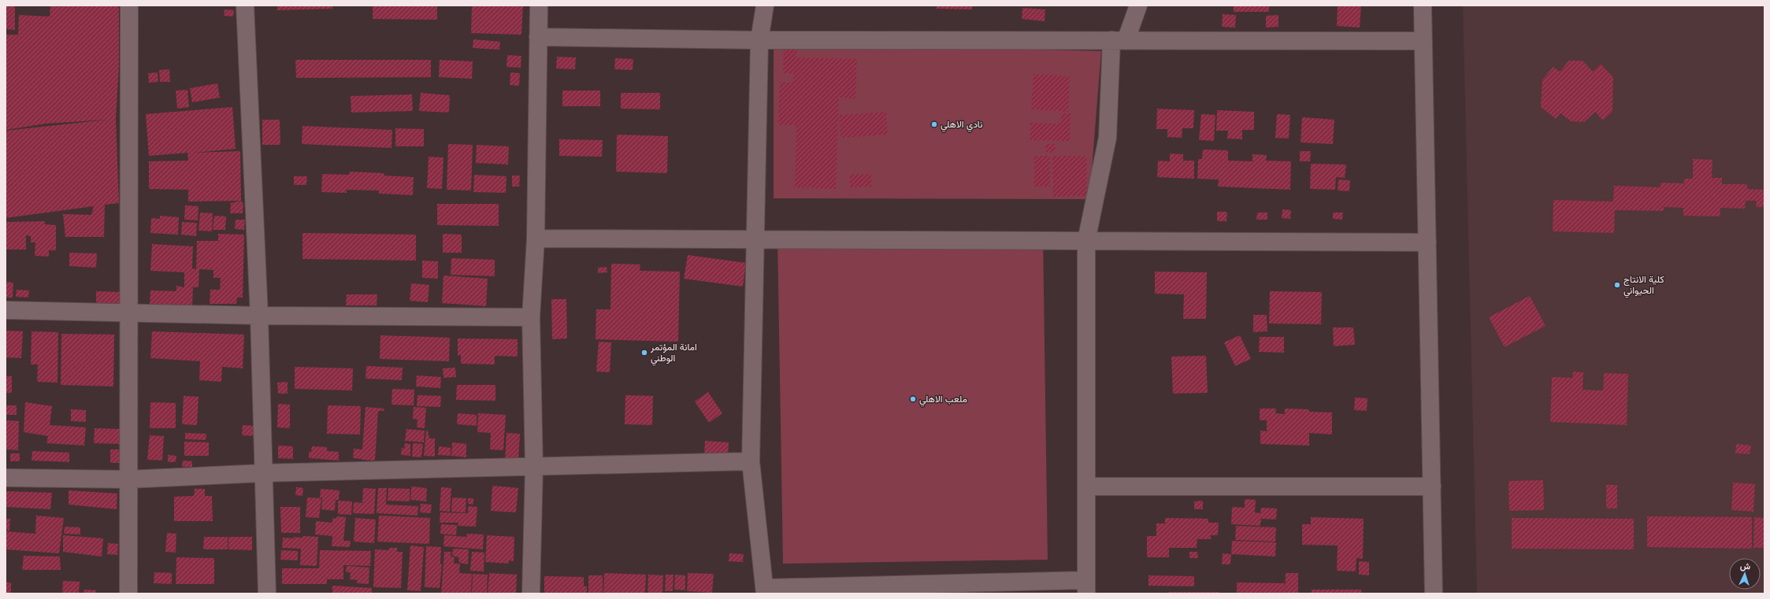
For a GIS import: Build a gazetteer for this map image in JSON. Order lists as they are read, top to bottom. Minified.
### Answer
{"places":["نادي الاهلي","كلية الانتاج الحيواني","امانة المؤتمر الوطني","ملعب الاهلي"],"north":"top"}
